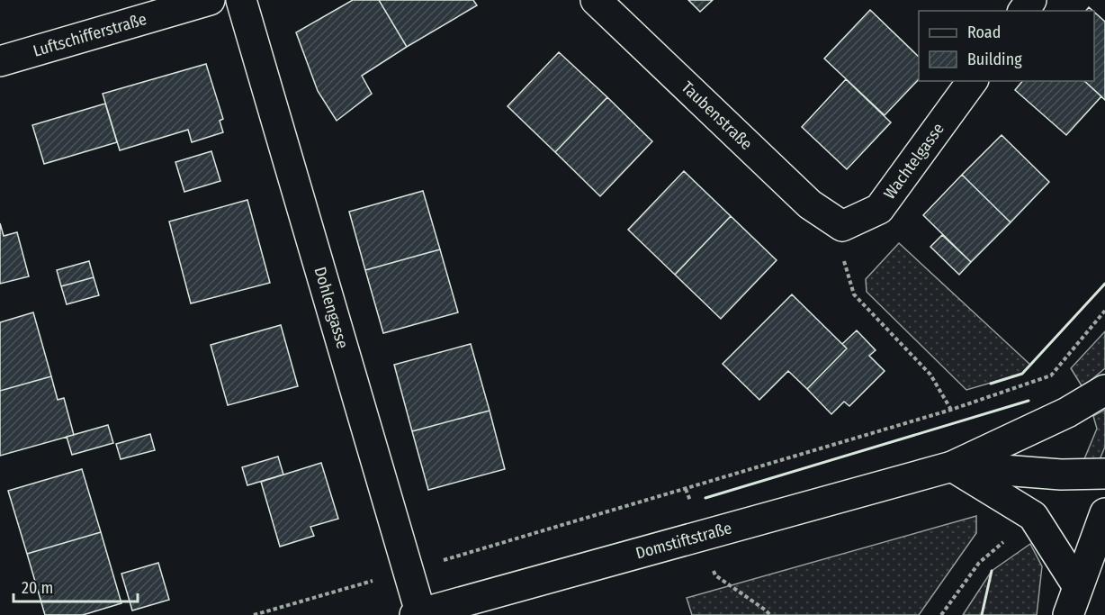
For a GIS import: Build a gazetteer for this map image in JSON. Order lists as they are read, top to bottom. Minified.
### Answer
{"streets":{"street":["Luftschifferstraße","Taubenstraße","Wachtelgasse","Dohlengasse","Domstiftstraße"]},"crossings":[["Taubenstraße","Wachtelgasse"],["Dohlengasse","Domstiftstraße"]],"legend":["Road","Building"],"scale_bar":"20 m"}
